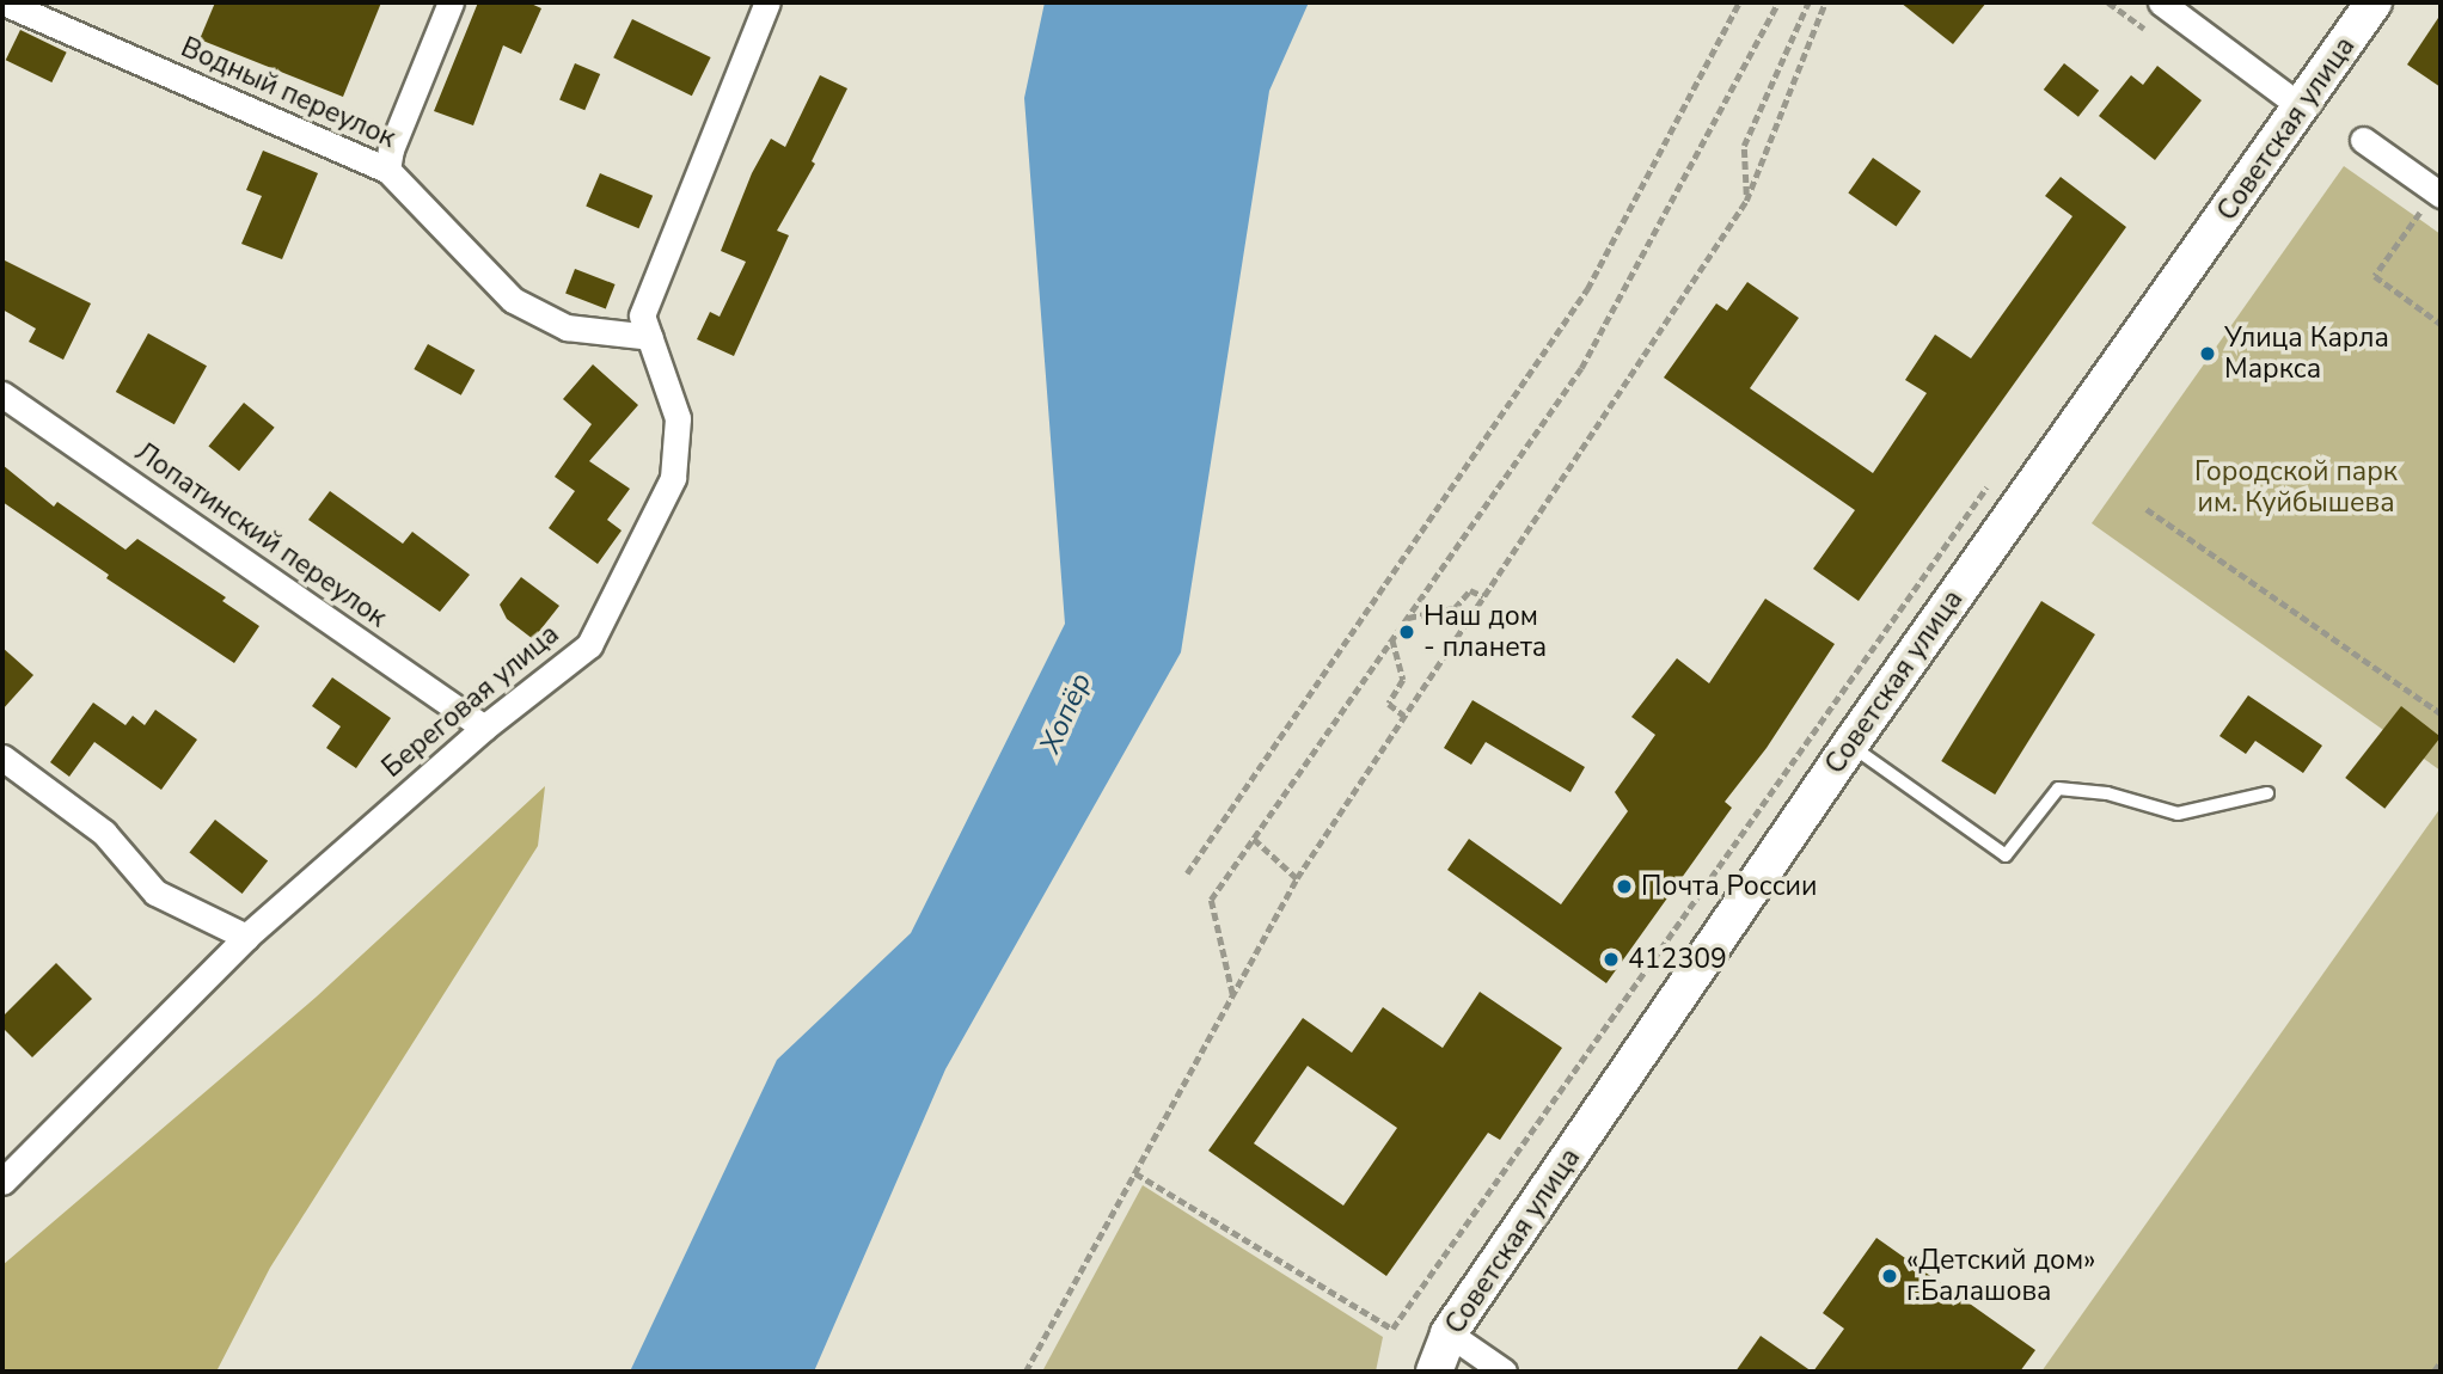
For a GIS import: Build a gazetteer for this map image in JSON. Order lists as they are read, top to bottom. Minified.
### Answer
{"streets":{"street":["Водный переулок","Советская улица","Лопатинский переулок","Береговая улица"]},"crossings":[["Водный переулок","Береговая улица"],["Лопатинский переулок","Береговая улица"]],"water":["Хопёр"],"parks":["Городской парк им. Куйбышева"],"places":["Улица Карла Маркса","Наш дом - планета","Почта России","412309","«Детский дом» г.Балашова"]}
